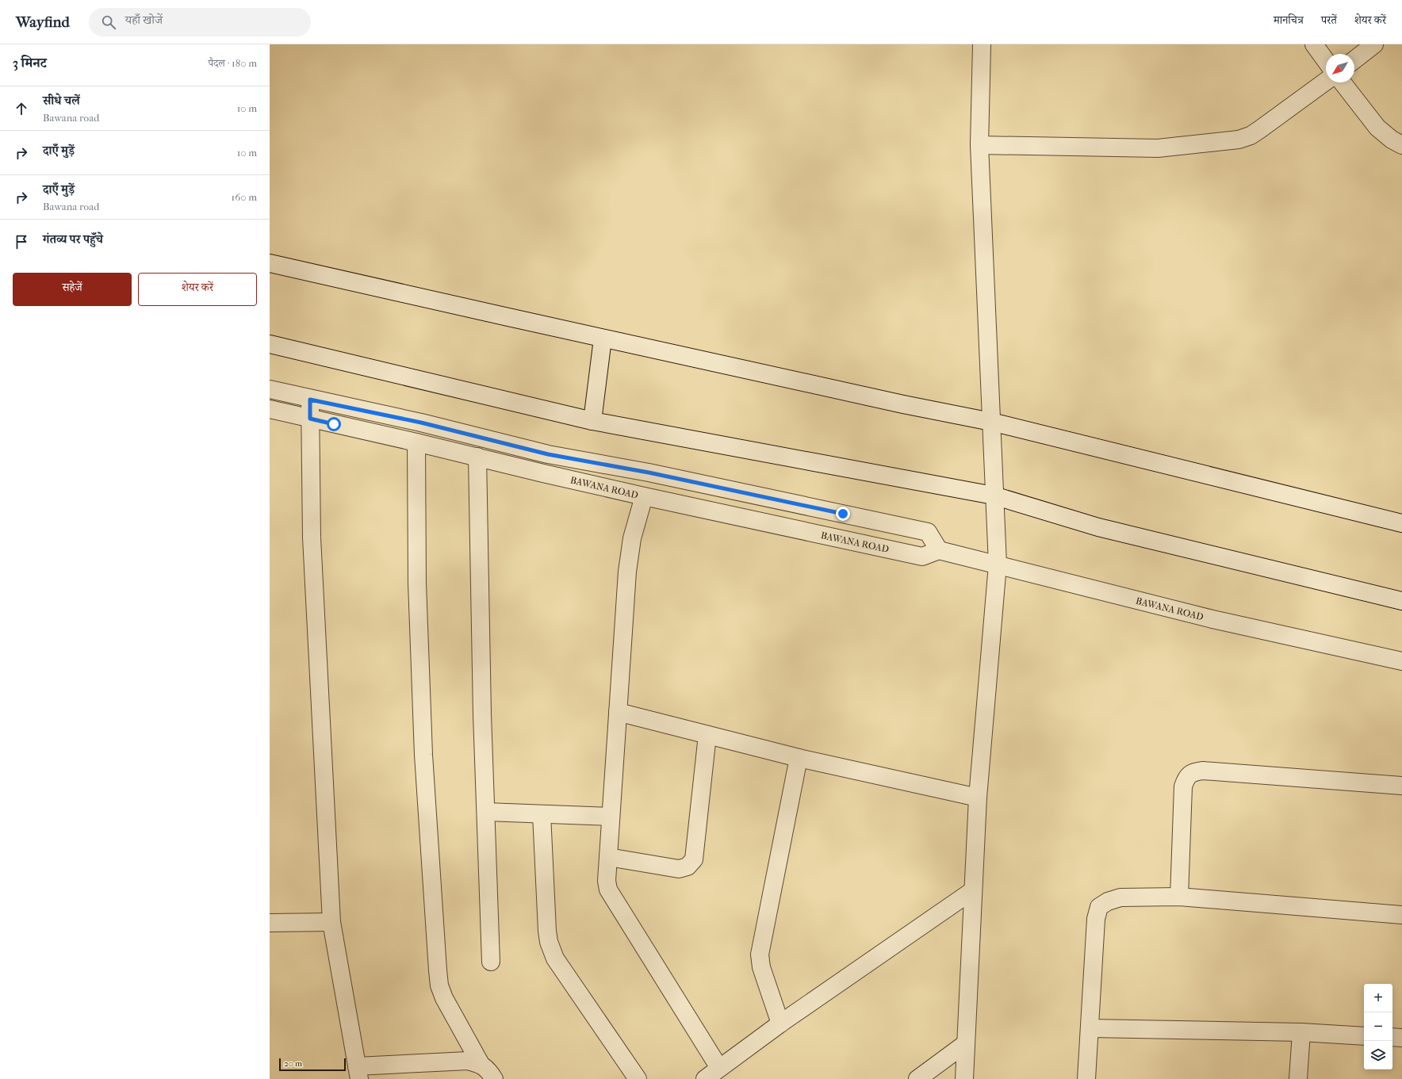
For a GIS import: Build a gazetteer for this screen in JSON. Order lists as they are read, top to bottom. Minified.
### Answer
{"streets":{"street":["BAWANA ROAD"]},"scale_bar":"20 m","north":"bottom left","page":{"header":"Wayfind","search":"यहाँ खोजें","nav":["मानचित्र","परतें","शेयर करें"],"heading":["3 मिनट","पैदल · 180 m"],"list":[["सीधे चलें","Bawana road","10 m"],["दाएँ मुड़ें","10 m"],["दाएँ मुड़ें","Bawana road","160 m"],"गंतव्य पर पहुँचे"],"buttons":["सहेजें","शेयर करें"],"map_buttons":["+","−"],"scale":"20 m"}}
